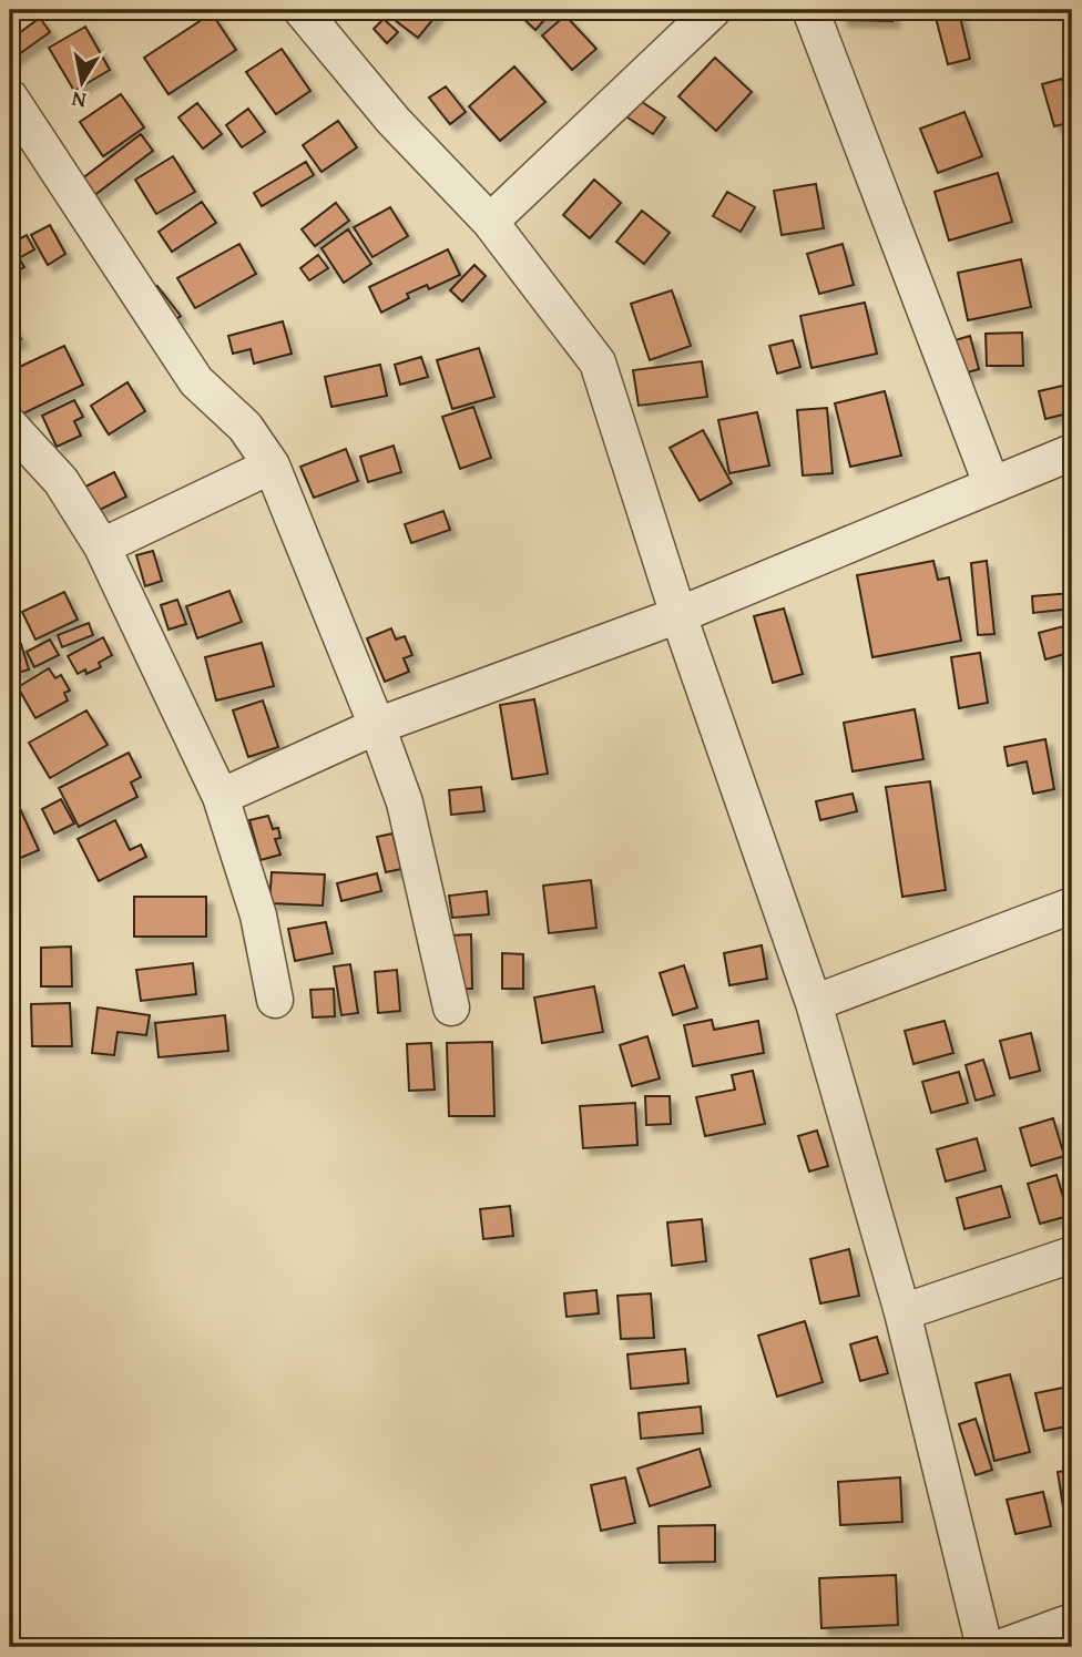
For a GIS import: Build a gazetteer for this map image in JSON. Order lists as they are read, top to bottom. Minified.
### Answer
{"north":"bottom"}
